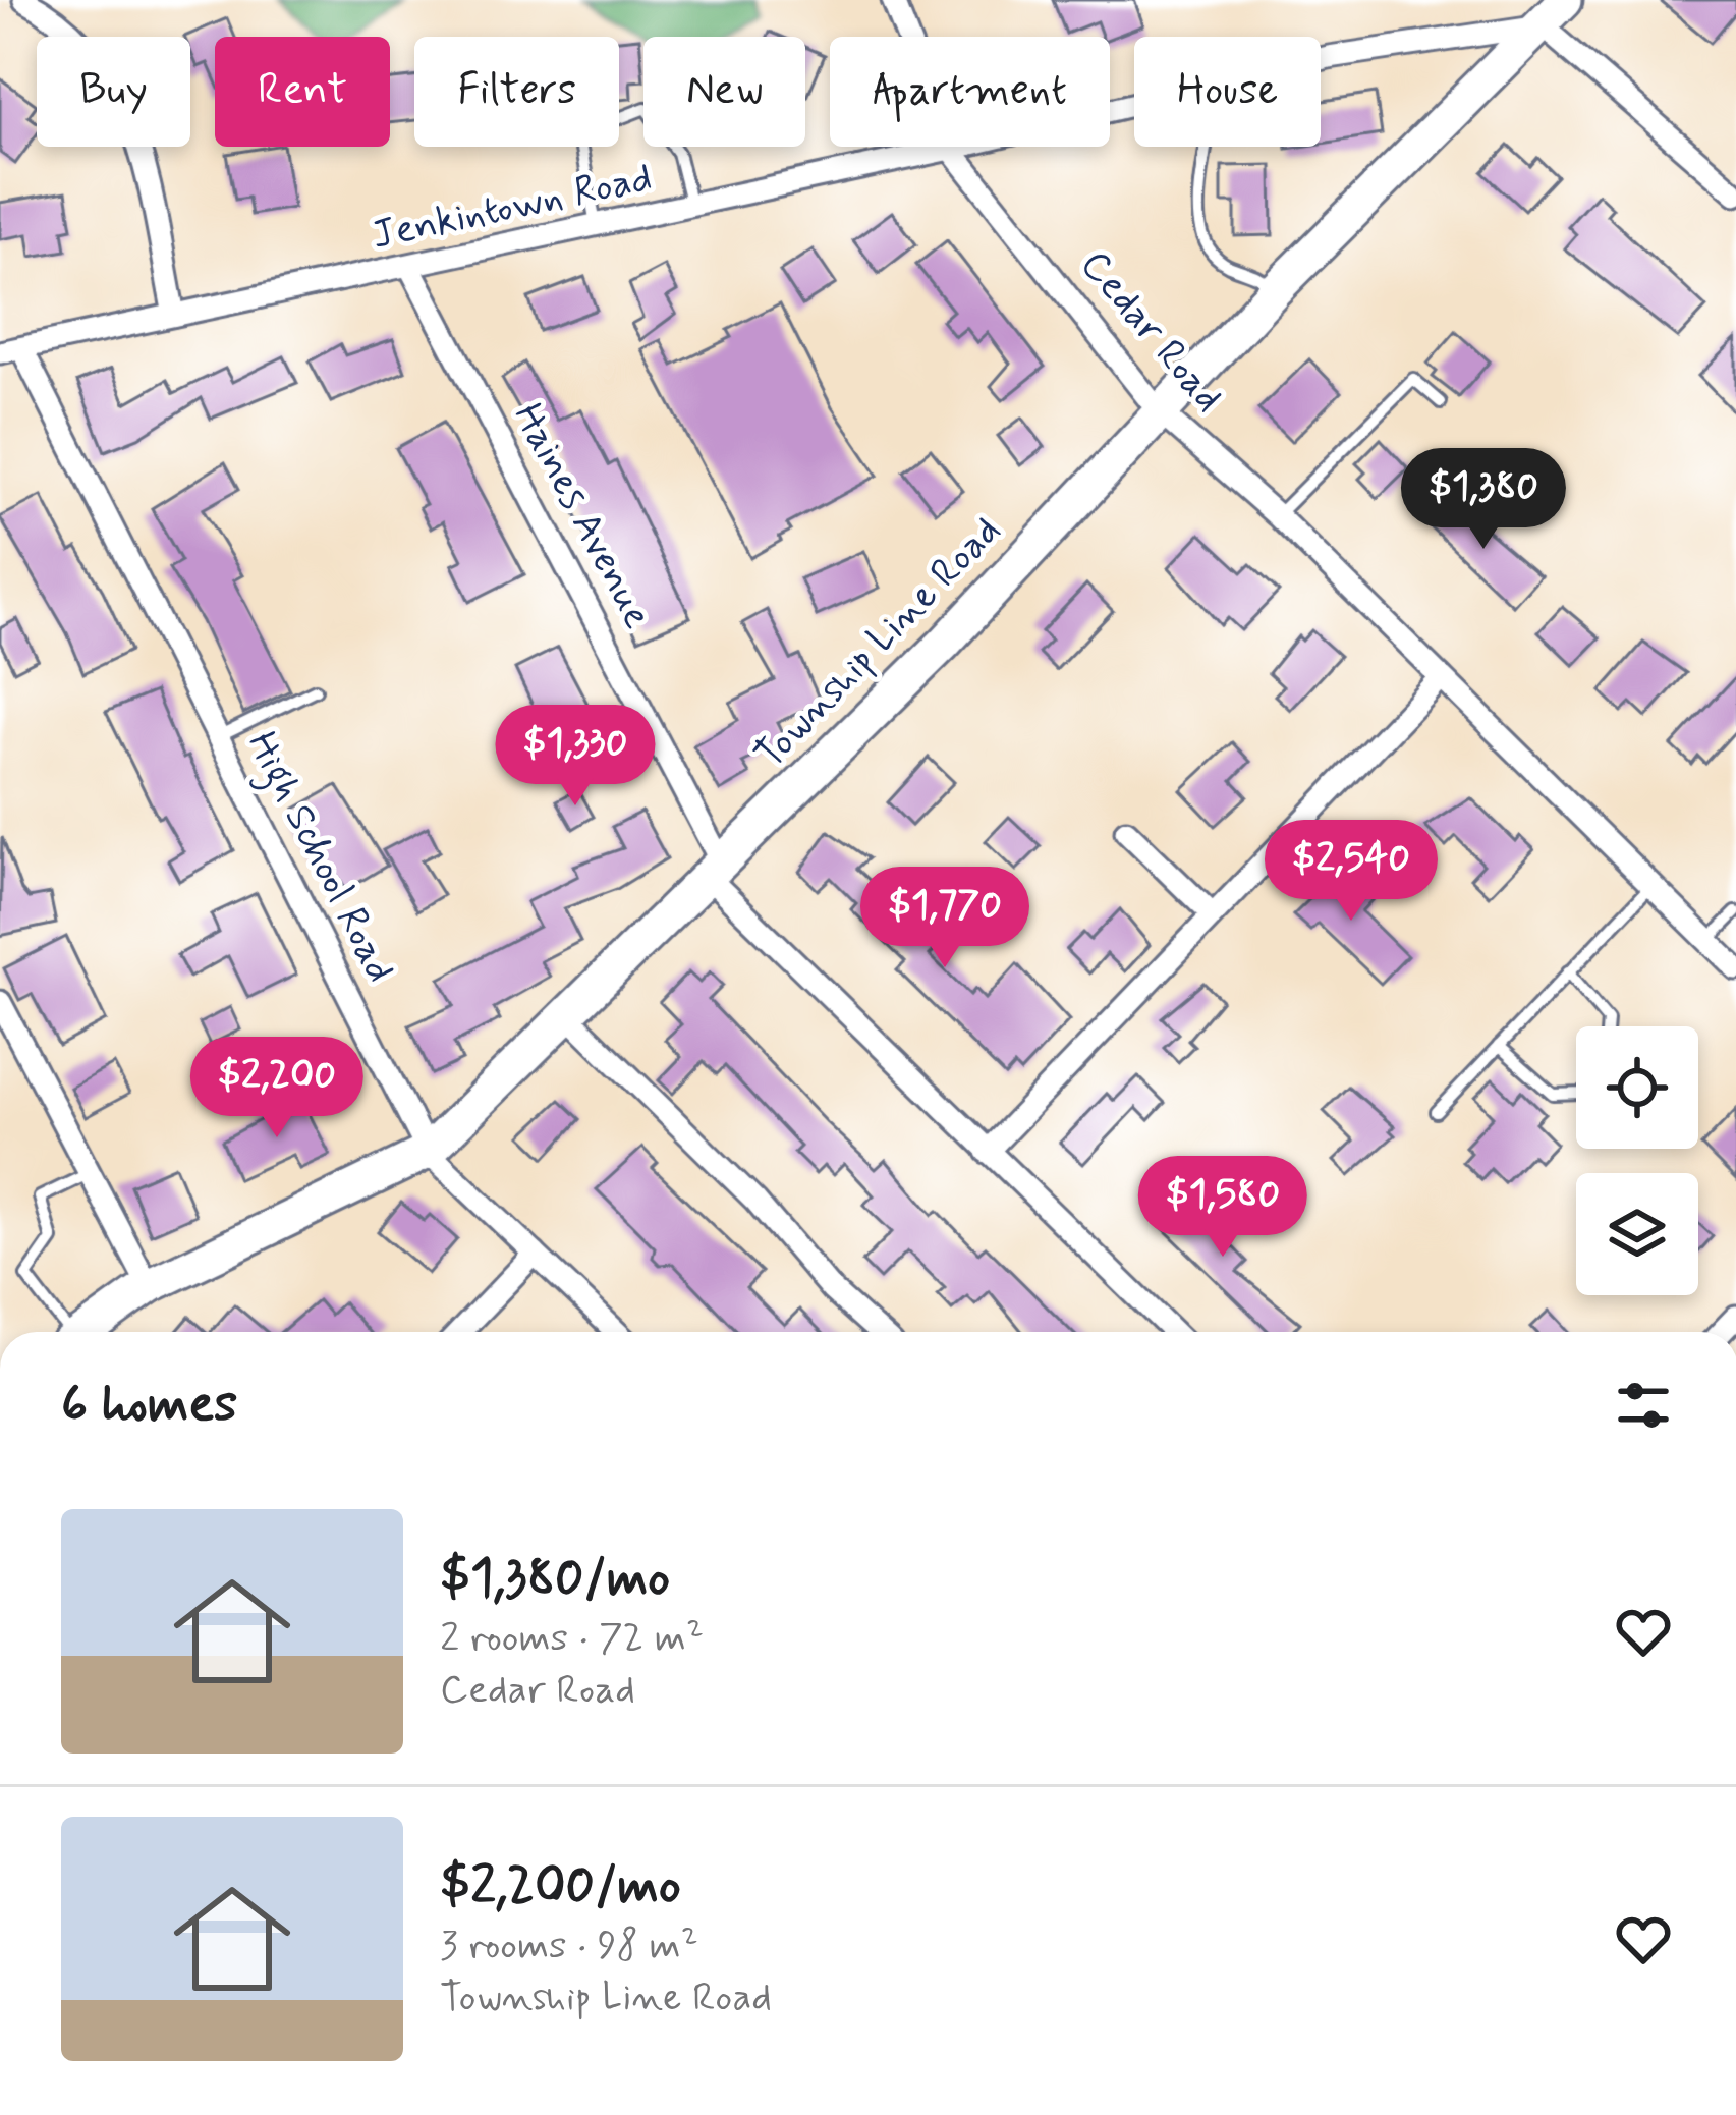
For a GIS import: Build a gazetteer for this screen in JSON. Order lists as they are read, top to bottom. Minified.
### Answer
{"streets":{"main road":["Township Line Road"],"street":["Jenkintown Road","Cedar Road","Haines Avenue","High School Road"]},"crossings":[["Jenkintown Road","Cedar Road"],["Jenkintown Road","Haines Avenue"],["Jenkintown Road","Township Line Road"],["Jenkintown Road","High School Road"],["Cedar Road","Township Line Road"],["Haines Avenue","Township Line Road"],["Township Line Road","High School Road"]],"page":{"chip":["Buy","Rent","Filters","New","Apartment","House"],"price":["$1,380","$1,330","$2,540","$1,770","$2,200","$1,580"],"heading":"6 homes","list":[{"name":"$1,380/mo","note":"2 rooms · 72 m² · Cedar Road"},{"name":"$2,200/mo","note":"3 rooms · 98 m² · Township Line Road"}]}}
